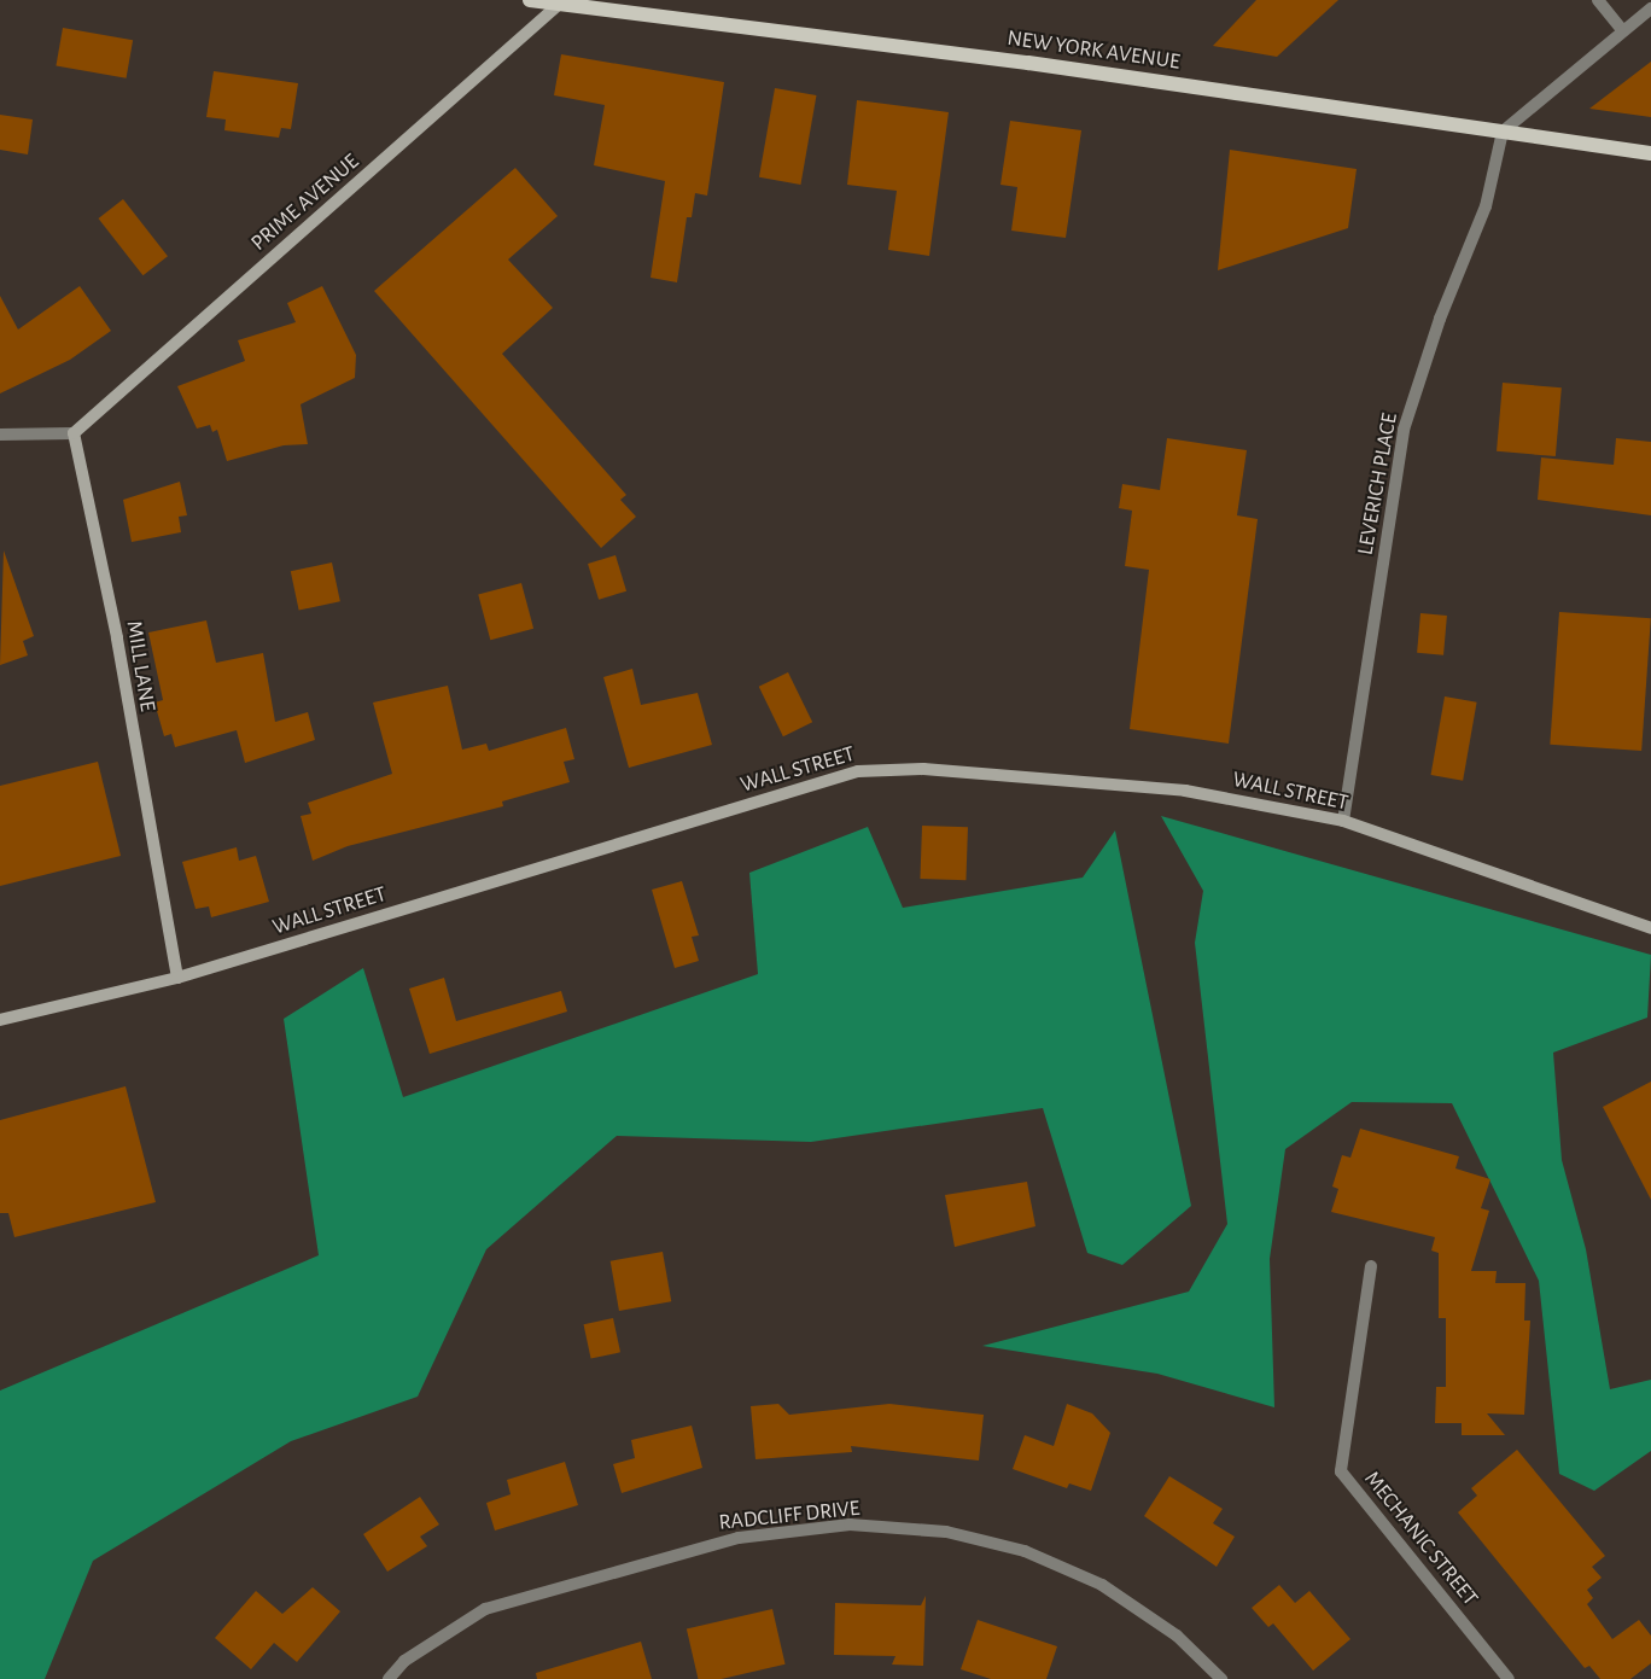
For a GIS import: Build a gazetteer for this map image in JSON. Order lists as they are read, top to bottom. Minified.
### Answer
{"streets":{"main road":["NEW YORK AVENUE"],"street":["PRIME AVENUE","LEVERICH PLACE","MILL LANE","WALL STREET","RADCLIFF DRIVE","MECHANIC STREET"]},"crossings":[["NEW YORK AVENUE","PRIME AVENUE"],["NEW YORK AVENUE","LEVERICH PLACE"],["PRIME AVENUE","MILL LANE"],["LEVERICH PLACE","WALL STREET"],["MILL LANE","WALL STREET"]]}
